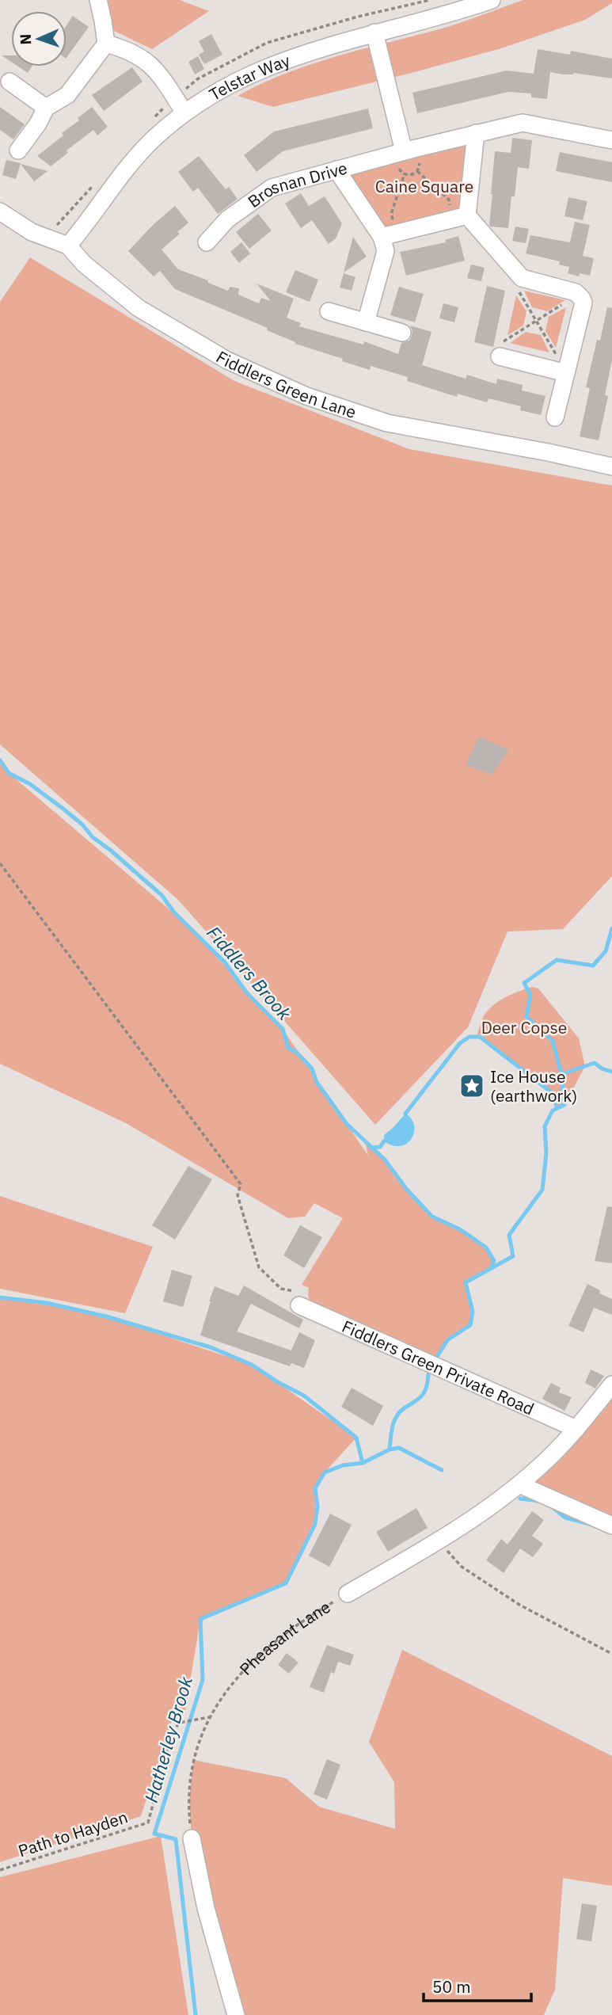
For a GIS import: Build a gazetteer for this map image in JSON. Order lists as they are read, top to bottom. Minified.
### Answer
{"streets":{"street":["Telstar Way","Brosnan Drive","Fiddlers Green Lane","Fiddlers Green Private Road","Pheasant Lane"],"path":["Path to Hayden"]},"crossings":[["Telstar Way","Fiddlers Green Lane"],["Fiddlers Green Private Road","Pheasant Lane"],["Pheasant Lane","Path to Hayden"]],"water":["Fiddlers Brook","Hatherley Brook"],"parks":["Caine Square","Deer Copse"],"places":{"place":["Ice House (earthwork)"]},"scale_bar":"50 m","north":"left"}
